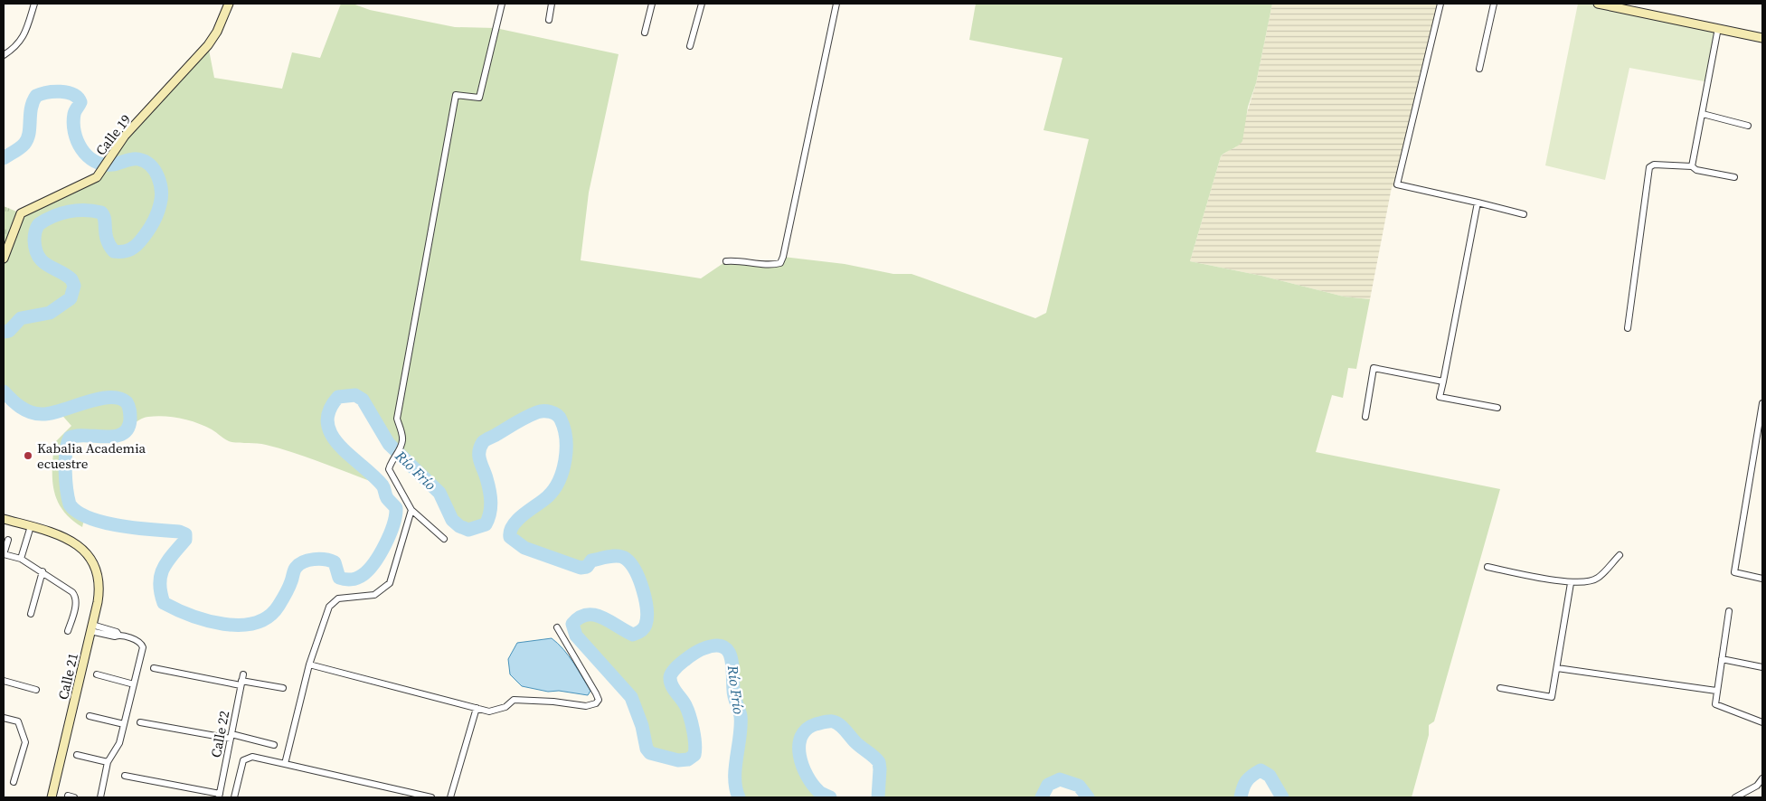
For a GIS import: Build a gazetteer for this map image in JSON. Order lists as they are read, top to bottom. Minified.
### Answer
{"streets":{"street":["Calle 19","Calle 21","Calle 22"]},"water":["Río Frío"],"places":["Kabalia Academia ecuestre"]}
